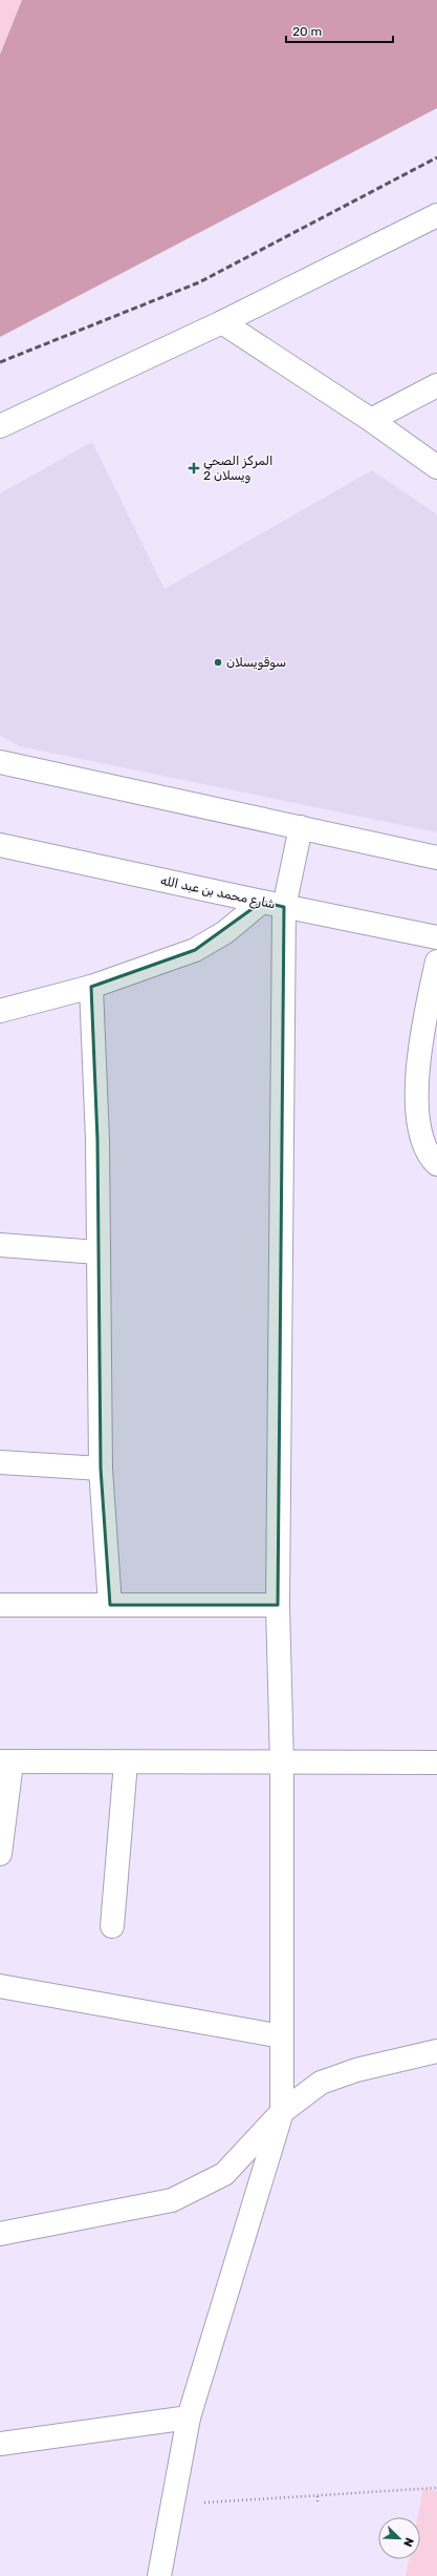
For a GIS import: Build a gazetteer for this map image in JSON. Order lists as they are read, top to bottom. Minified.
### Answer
{"streets":{"street":["شارع محمد بن عبد الله"]},"places":{"health":["المركز الصحي ويسلان 2"],"other":["سوقويسلان"]},"scale_bar":"20 m","north":"bottom right"}
